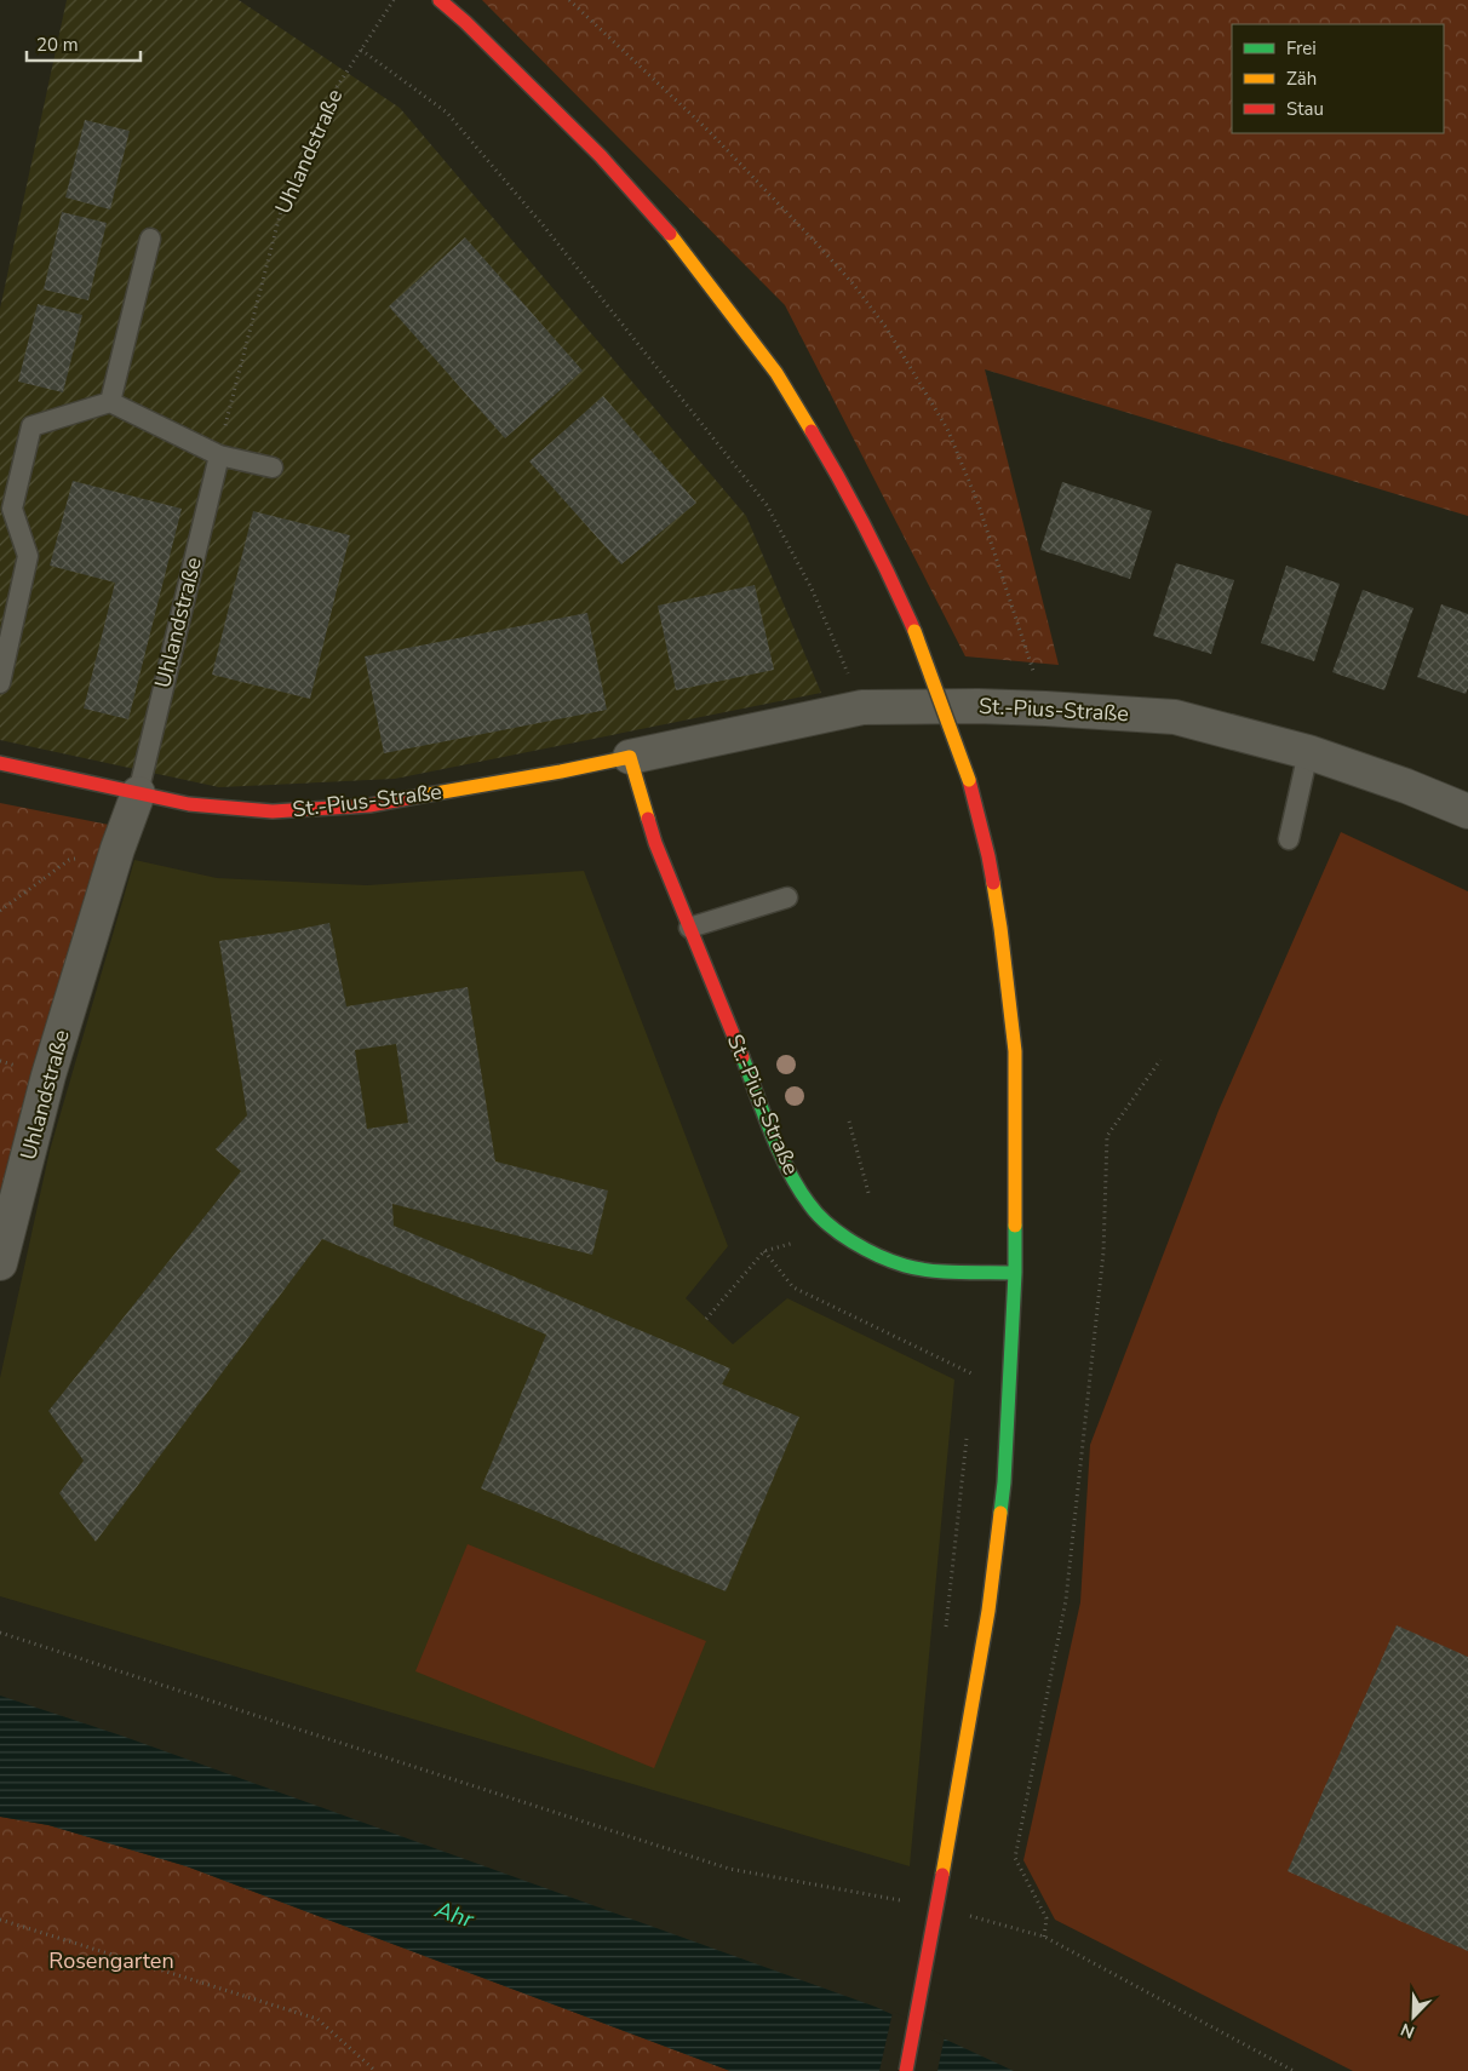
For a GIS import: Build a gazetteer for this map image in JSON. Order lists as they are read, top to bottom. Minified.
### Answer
{"streets":{"main road":["St.-Pius-Straße"],"street":["Uhlandstraße"]},"crossings":[["Uhlandstraße","St.-Pius-Straße"]],"water":["Ahr"],"parks":["Rosengarten"],"legend":["Frei","Zäh","Stau"],"scale_bar":"20 m","north":"bottom left"}
